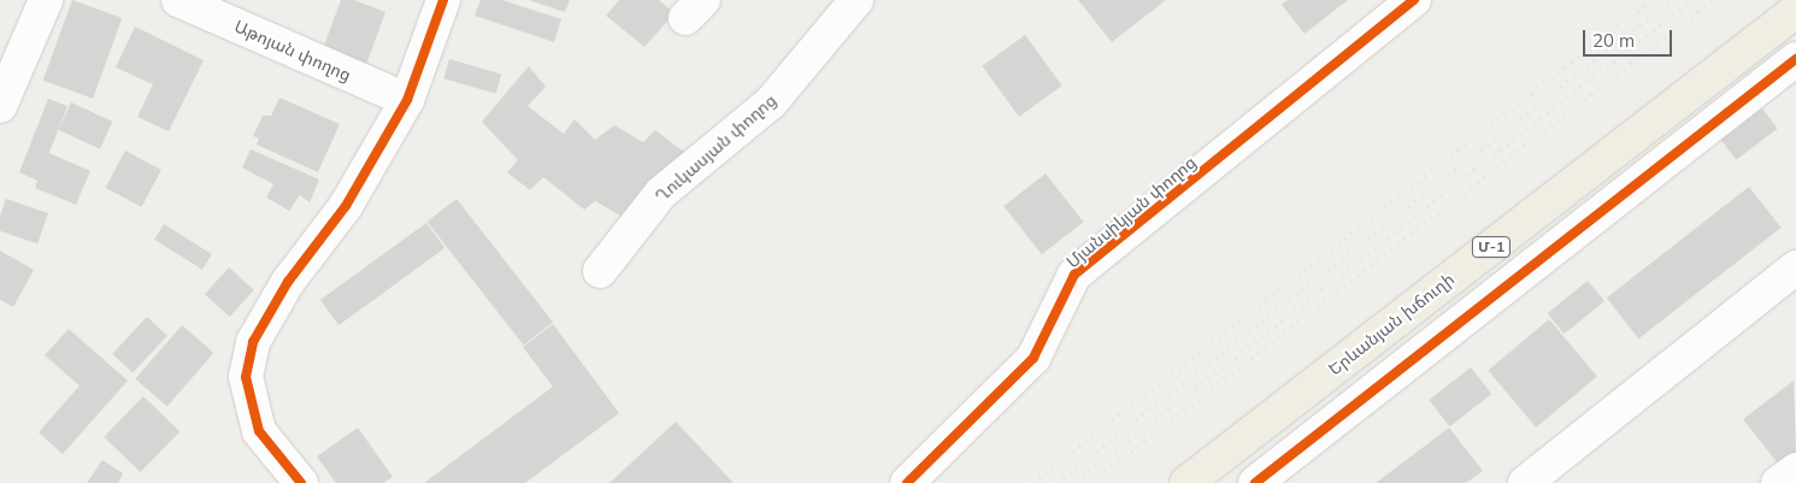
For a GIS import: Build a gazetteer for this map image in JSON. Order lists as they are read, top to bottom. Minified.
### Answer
{"streets":{"highway":["Մ-1","Երևանյան խճուղի"],"street":["Աթոյան փողոց","Ղուկասյան փողոց","Մյանսիկյան փողոց"]},"scale_bar":"20 m"}
